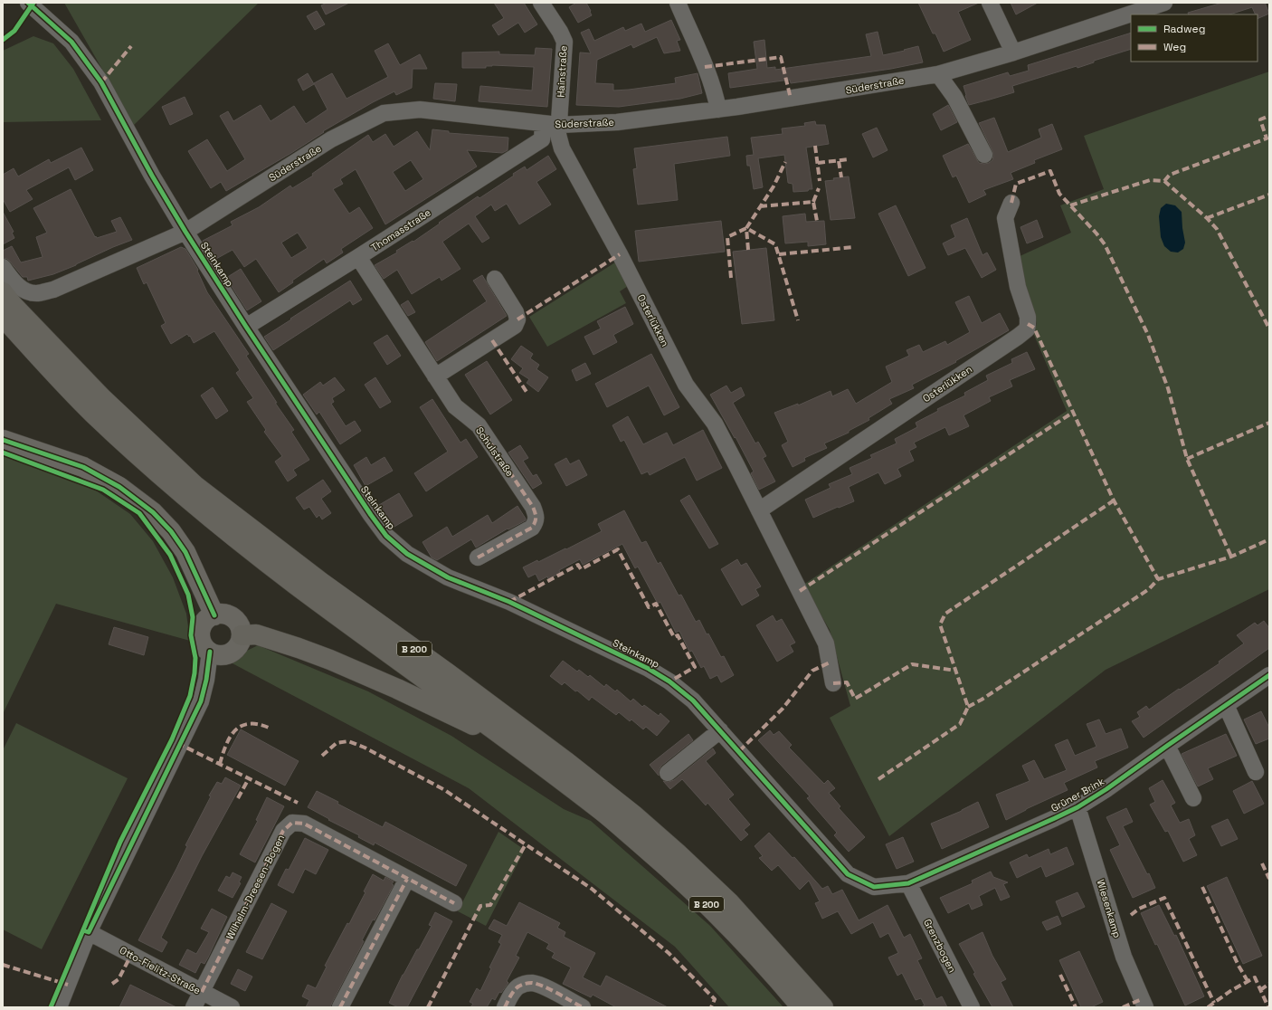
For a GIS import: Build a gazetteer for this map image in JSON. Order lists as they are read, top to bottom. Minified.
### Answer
{"streets":{"highway":["B 200"],"street":["Hainstraße","Süderstraße","Thomasstraße","Steinkamp","Osterlükken","Schulstraße","Grüner Brink","Wilhelm-Dreesen-Bogen","Wiesenkamp","Grenzbogen","Otto-Fielitz-Straße"]},"crossings":[["Hainstraße","Süderstraße"],["Hainstraße","Thomasstraße"],["Hainstraße","Osterlükken"],["Süderstraße","Thomasstraße"],["Süderstraße","Steinkamp"],["Süderstraße","Osterlükken"],["Thomasstraße","Steinkamp"],["Thomasstraße","Osterlükken"],["Thomasstraße","Schulstraße"],["Steinkamp","Grüner Brink"],["Grüner Brink","Wiesenkamp"],["Grüner Brink","Grenzbogen"],["Wilhelm-Dreesen-Bogen","Otto-Fielitz-Straße"]],"legend":["Radweg","Weg"]}
